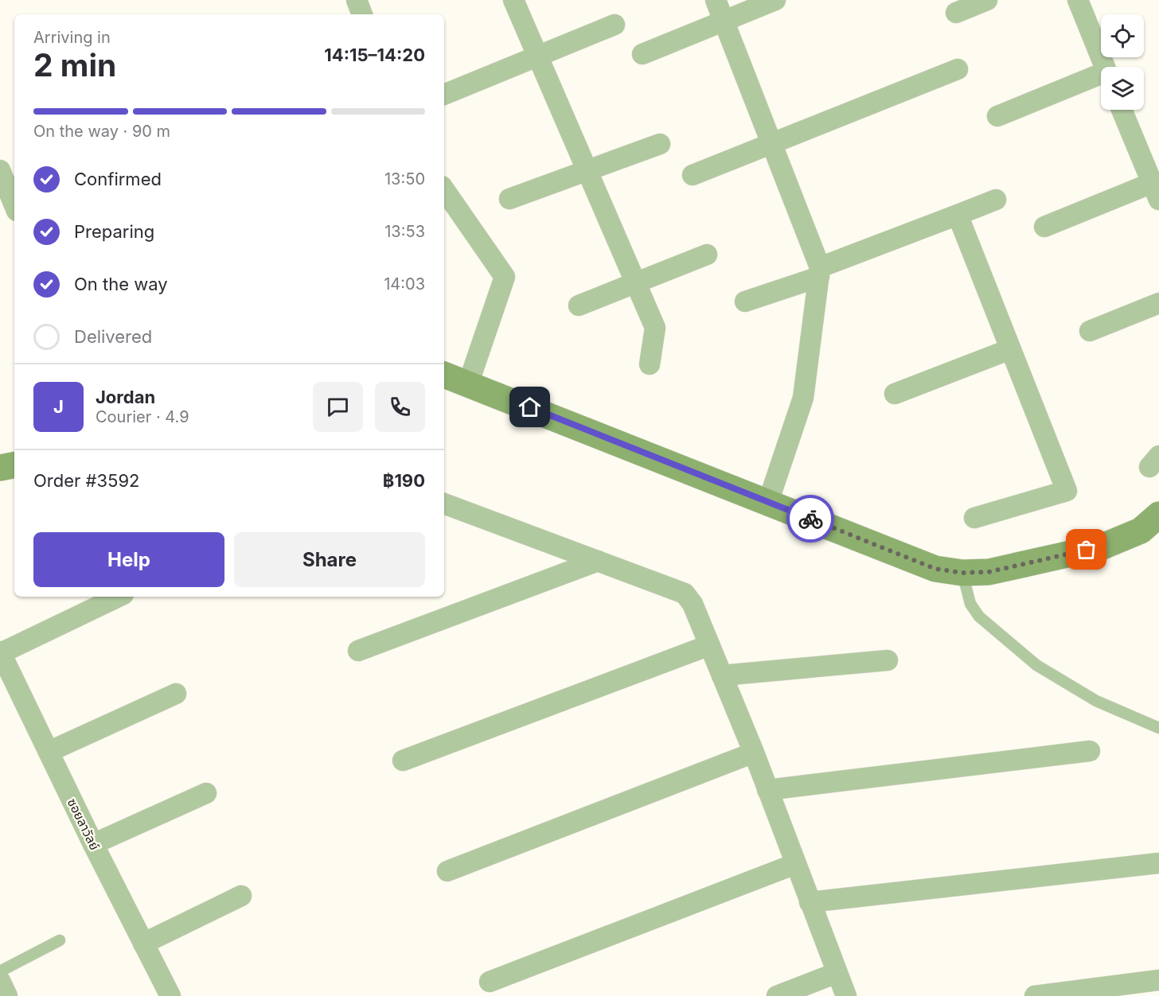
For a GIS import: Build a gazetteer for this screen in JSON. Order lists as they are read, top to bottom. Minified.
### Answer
{"streets":{"street":["ซอยลาวัลย์"]},"page":{"heading":["2 min","Arriving in","14:15–14:20"],"panel":["Jordan","Courier · 4.9","Order #3592","฿190"],"bar":"On the way · 90 m","list":[["Confirmed","13:50"],["Preparing","13:53"],["On the way","14:03"],"Delivered"],"round":"J","buttons":["Help","Share"]}}
